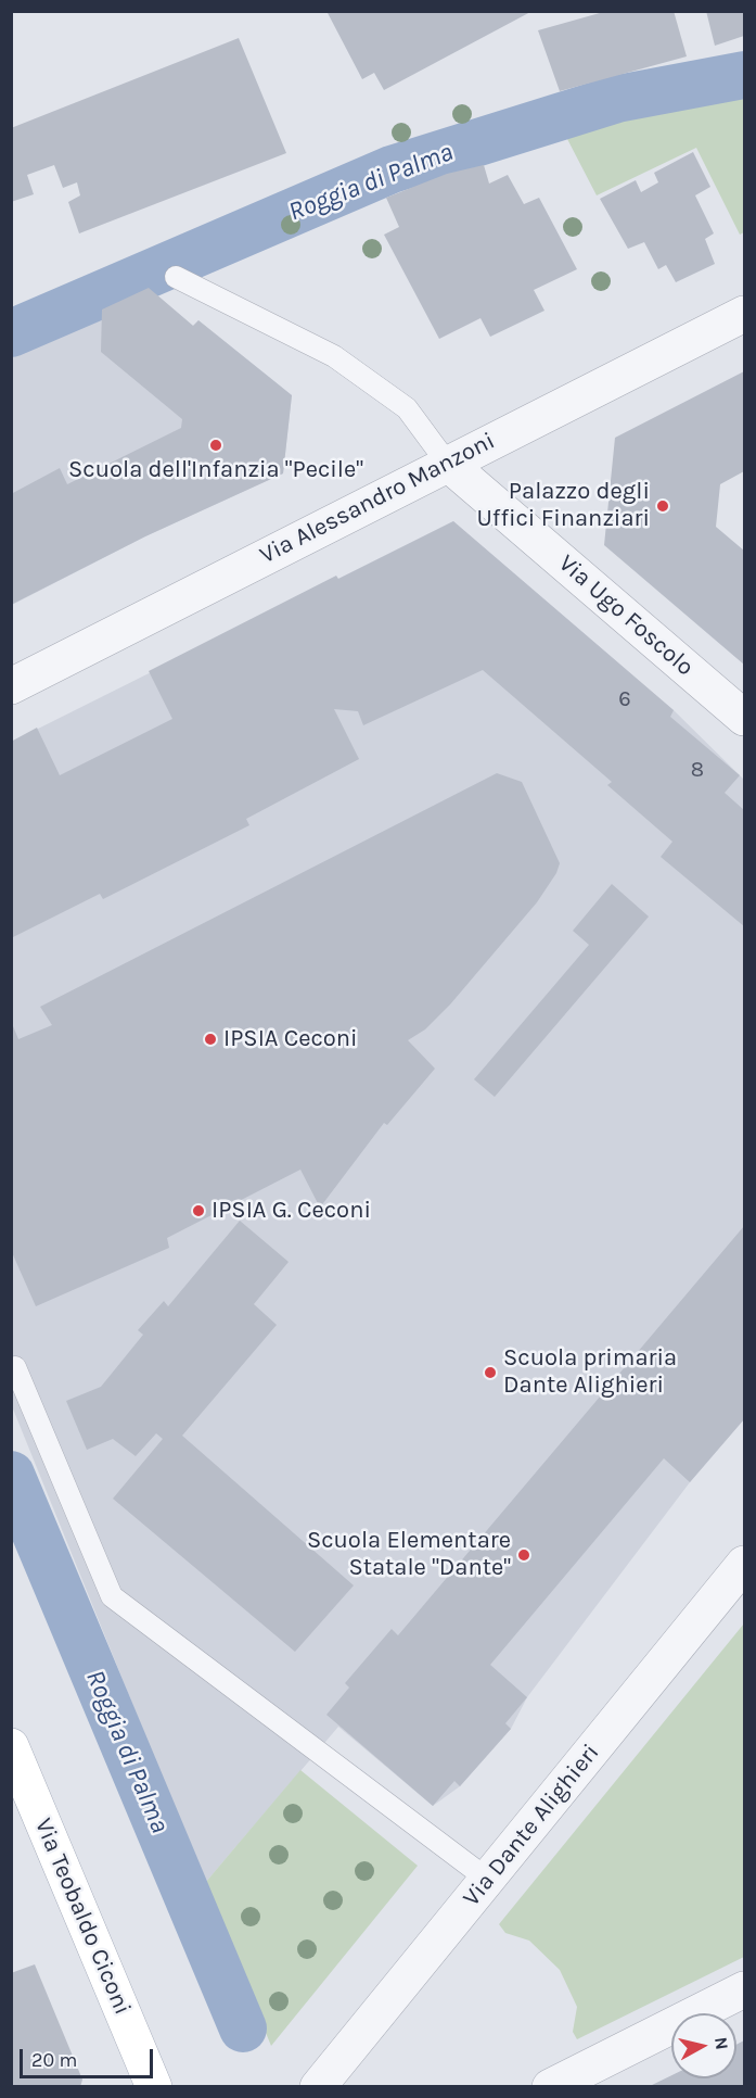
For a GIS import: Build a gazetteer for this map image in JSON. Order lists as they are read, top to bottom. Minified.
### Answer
{"streets":{"main road":["Via Teobaldo Ciconi"],"street":["Via Alessandro Manzoni","Via Ugo Foscolo","Via Dante Alighieri"]},"crossings":[["Via Alessandro Manzoni","Via Ugo Foscolo"]],"water":["Roggia di Palma"],"places":["Scuola dell'Infanzia \"Pecile\"","Palazzo degli Uffici Finanziari","IPSIA Ceconi","IPSIA G. Ceconi","Scuola primaria Dante Alighieri","Scuola Elementare Statale \"Dante\""],"house_numbers":["6","8"],"scale_bar":"20 m","north":"right"}
